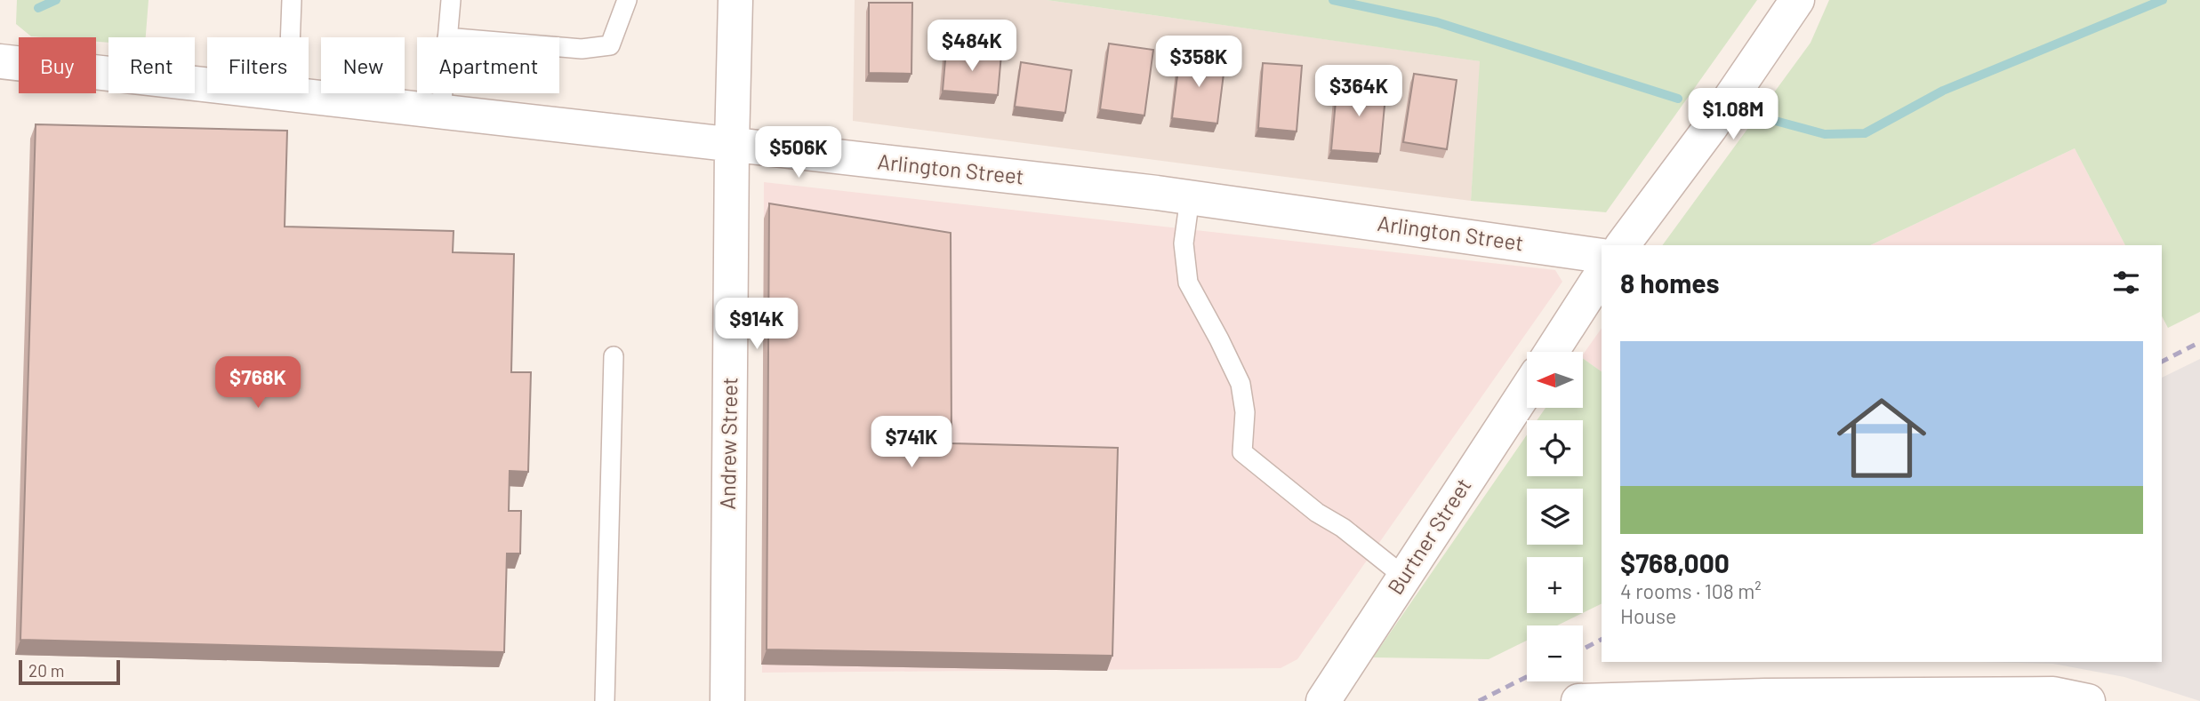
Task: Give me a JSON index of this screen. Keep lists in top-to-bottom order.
{
  "streets": {
    "street": ["Arlington Street", "Andrew Street", "Burtner Street"]
  },
  "crossings": [
    ["Arlington Street", "Andrew Street"]
  ],
  "scale_bar": "20 m",
  "north": "left",
  "page": {
    "price": [
      "$484K",
      "$358K",
      "$364K",
      "$1.08M",
      "$506K",
      "$914K",
      "$768K",
      "$741K"
    ],
    "chip": [
      "Buy",
      "Rent",
      "Filters",
      "New",
      "Apartment"
    ],
    "heading": "8 homes",
    "list": [
      {
        "name": "$768,000",
        "note": "4 rooms · 108 m² · House"
      }
    ],
    "map_buttons": ["+", "−"],
    "scale": "20 m"
  }
}
